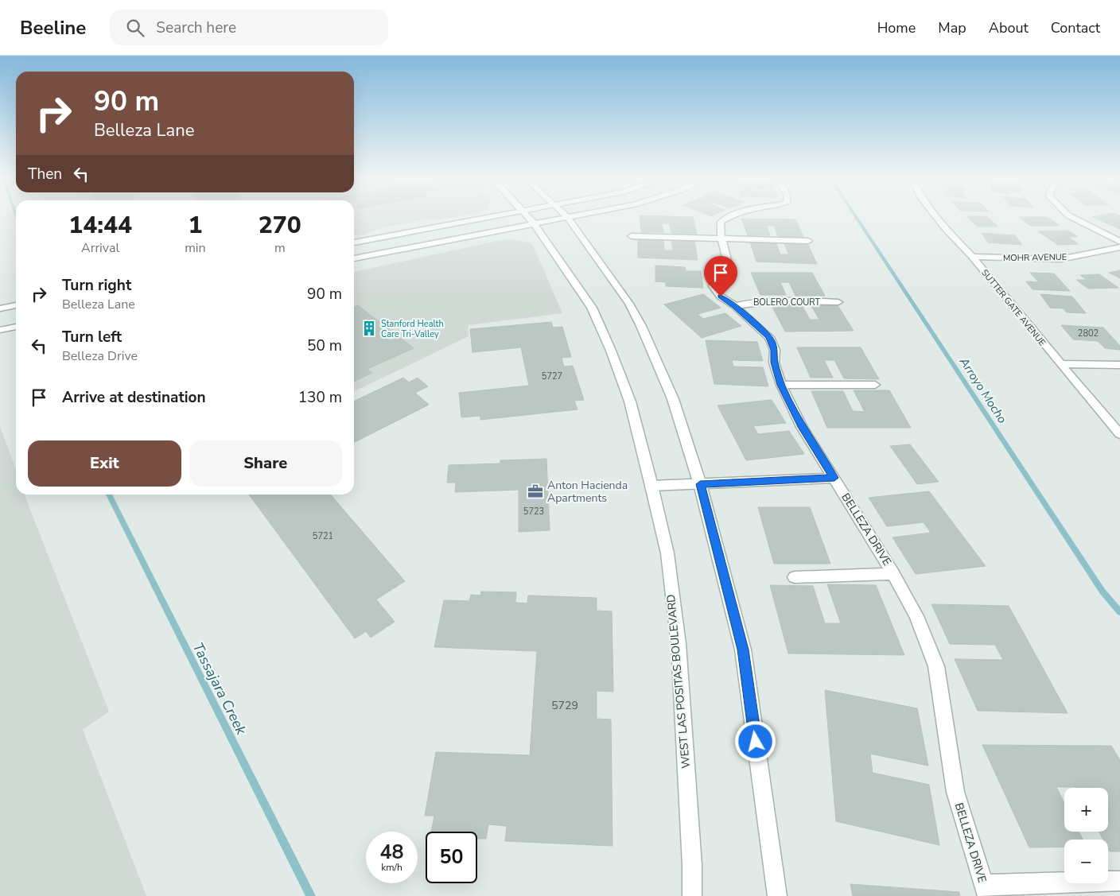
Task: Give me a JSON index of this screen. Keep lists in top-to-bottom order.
{
  "streets": {
    "main road": [
      "MOHR AVENUE",
      "BOLERO COURT",
      "SUTTER GATE AVENUE",
      "BELLEZA DRIVE",
      "WEST LAS POSITAS BOULEVARD"
    ]
  },
  "crossings": [
    ["MOHR AVENUE", "SUTTER GATE AVENUE"],
    ["BOLERO COURT", "BELLEZA DRIVE"]
  ],
  "water": ["Arroyo Mocho", "Tassajara Creek"],
  "places": {
    "building": ["Stanford Health Care Tri-Valley"],
    "office": ["Anton Hacienda Apartments"]
  },
  "house_numbers": [
    "2802",
    "5727",
    "5723",
    "5721",
    "5729"
  ],
  "page": {
    "header": "Beeline",
    "search": "Search here",
    "nav": [
      "Home",
      "Map",
      "About",
      "Contact"
    ],
    "turn": ["90 m", "Belleza Lane"],
    "then": "Then",
    "eta": [
      "14:44",
      "Arrival",
      "1",
      "min",
      "270",
      "m"
    ],
    "list": [
      {
        "name": "Turn right",
        "note": "Belleza Lane",
        "value": "90 m"
      },
      {
        "name": "Turn left",
        "note": "Belleza Drive",
        "value": "50 m"
      },
      {
        "name": "Arrive at destination",
        "value": "130 m"
      }
    ],
    "buttons": ["Exit", "Share"],
    "map_buttons": ["+", "−"],
    "speed": "48 km/h",
    "limit": "50"
  }
}
